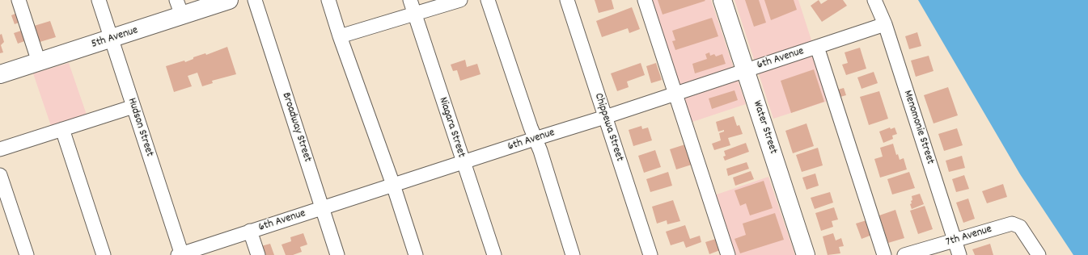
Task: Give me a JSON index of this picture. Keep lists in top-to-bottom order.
{
  "streets": {
    "main road": ["5th Avenue", "Water Street"],
    "street": [
      "6th Avenue",
      "Hudson Street",
      "Broadway Street",
      "Niagara Street",
      "Chippewa Street",
      "Menomonie Street",
      "7th Avenue"
    ]
  },
  "crossings": [
    ["5th Avenue", "Hudson Street"],
    ["6th Avenue", "Hudson Street"],
    ["6th Avenue", "Broadway Street"],
    ["6th Avenue", "Niagara Street"],
    ["6th Avenue", "Chippewa Street"],
    ["6th Avenue", "Water Street"],
    ["6th Avenue", "Menomonie Street"],
    ["Menomonie Street", "7th Avenue"]
  ]
}
